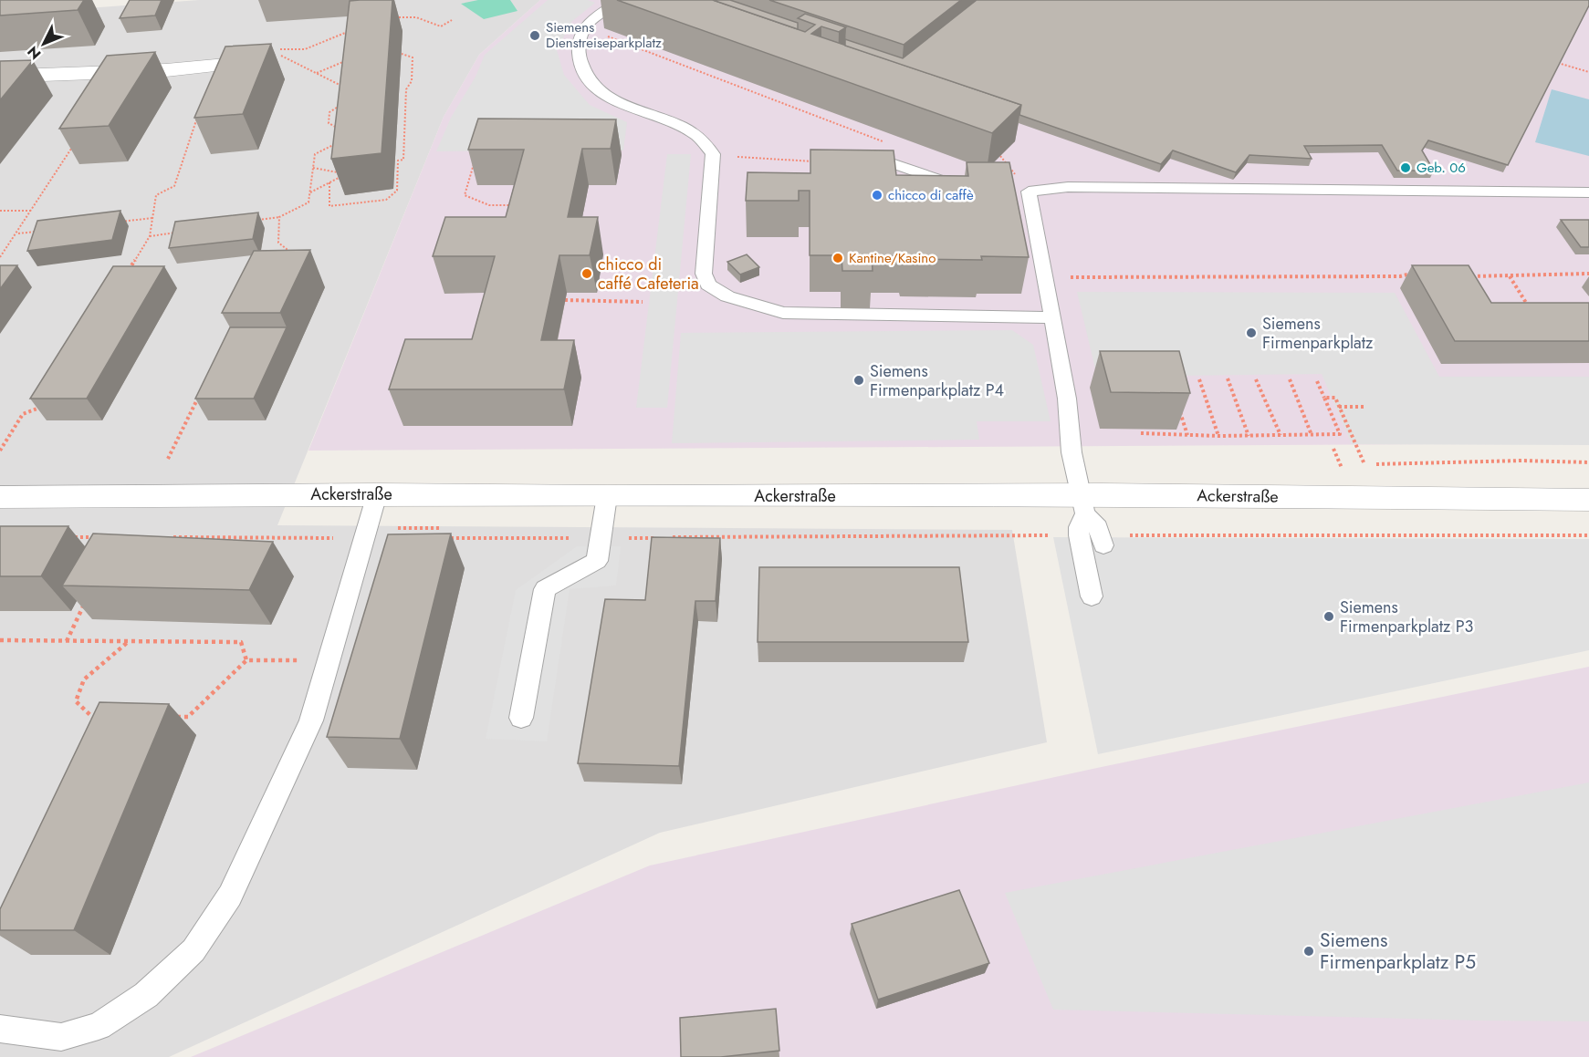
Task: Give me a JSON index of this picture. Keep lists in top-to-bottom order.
{
  "streets": {
    "street": ["Ackerstraße"]
  },
  "places": [
    "Siemens Dienstreiseparkplatz",
    "Geb. 06",
    "chicco di caffè",
    "Kantine/Kasino",
    "chicco di caffé Cafeteria",
    "Siemens Firmenparkplatz",
    "Siemens Firmenparkplatz P4",
    "Siemens Firmenparkplatz P3",
    "Siemens Firmenparkplatz P5"
  ],
  "north": "bottom left"
}
